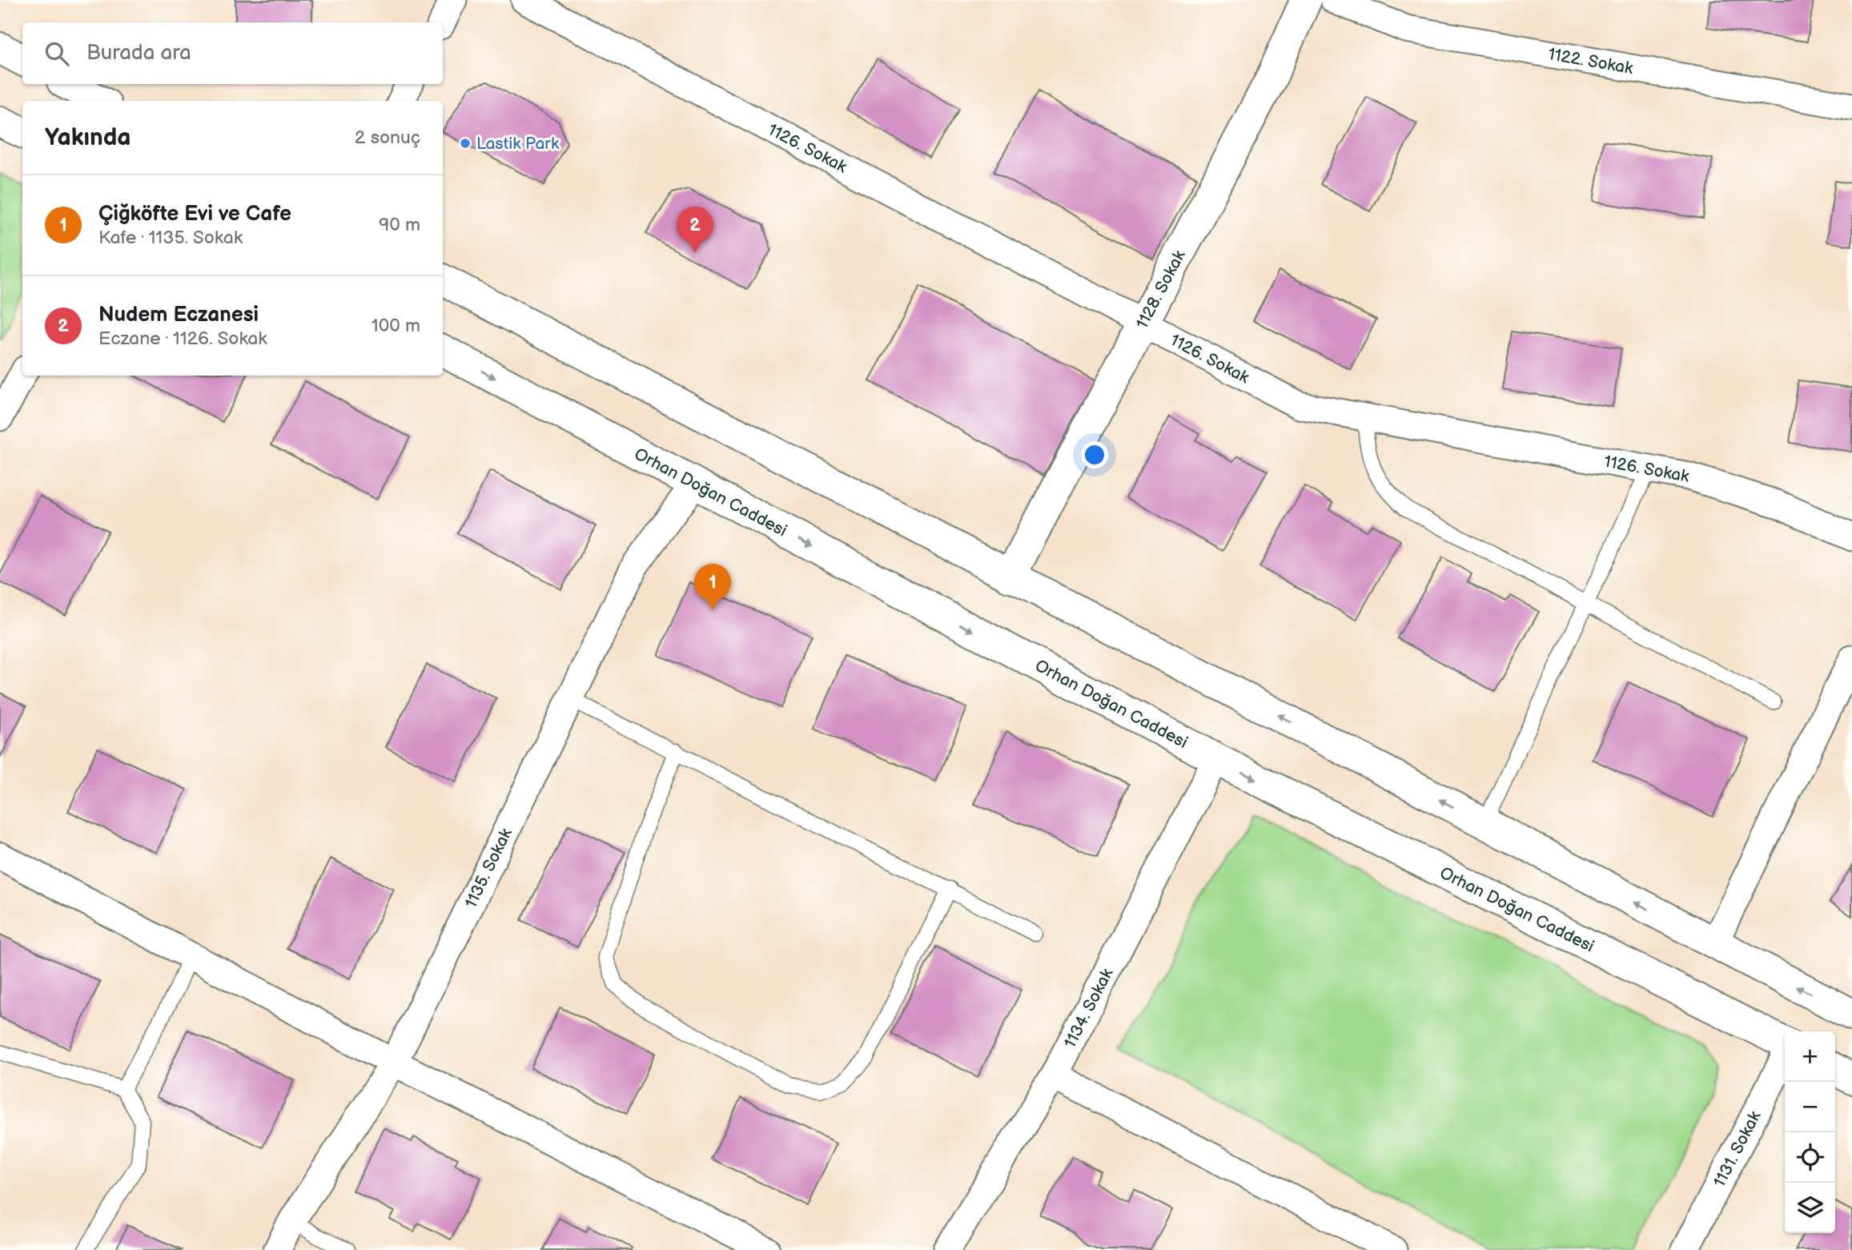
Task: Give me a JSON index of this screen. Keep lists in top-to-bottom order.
{
  "streets": {
    "main road": ["1128. Sokak", "Orhan Doğan Caddesi"],
    "street": [
      "1122. Sokak",
      "1126. Sokak",
      "1135. Sokak",
      "1134. Sokak",
      "1131. Sokak"
    ]
  },
  "crossings": [
    ["1126. Sokak", "1128. Sokak"],
    ["Orhan Doğan Caddesi", "1135. Sokak"],
    ["Orhan Doğan Caddesi", "1134. Sokak"]
  ],
  "places": ["Lastik Park"],
  "page": {
    "search": "Burada ara",
    "heading": ["Yakında", "2 sonuç"],
    "list": [
      {
        "mark": "1",
        "name": "Çiğköfte Evi ve Cafe",
        "note": "Kafe · 1135. Sokak",
        "value": "90 m"
      },
      {
        "mark": "2",
        "name": "Nudem Eczanesi",
        "note": "Eczane · 1126. Sokak",
        "value": "100 m"
      }
    ],
    "pins": ["2", "1"],
    "map_buttons": ["+", "−"]
  }
}
